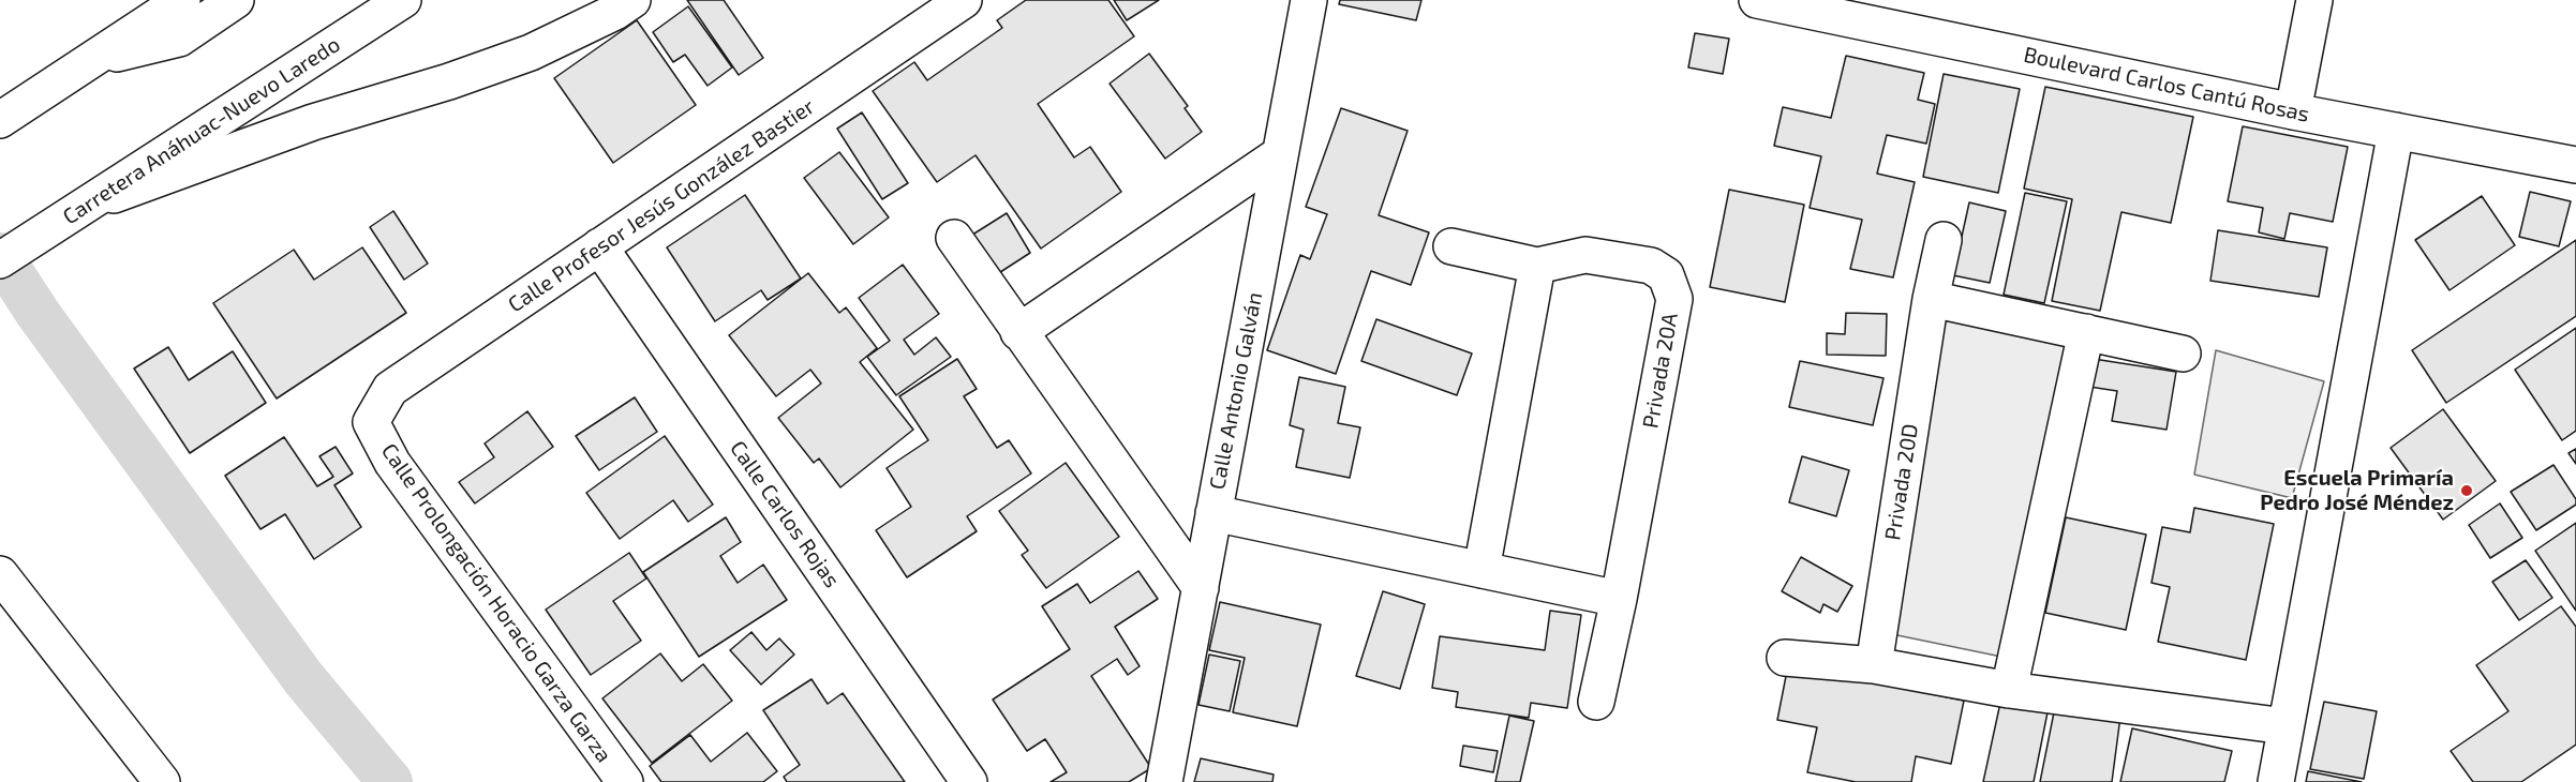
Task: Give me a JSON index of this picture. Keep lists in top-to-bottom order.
{
  "streets": {
    "street": [
      "Boulevard Carlos Cantú Rosas",
      "Carretera Anáhuac-Nuevo Laredo",
      "Calle Profesor Jesús González Bastier",
      "Privada 20A",
      "Calle Antonio Galván",
      "Privada 20D",
      "Calle Carlos Rojas",
      "Calle Prolongación Horacio Garza Garza"
    ]
  },
  "crossings": [
    ["Calle Profesor Jesús González Bastier", "Calle Carlos Rojas"],
    ["Calle Profesor Jesús González Bastier", "Calle Prolongación Horacio Garza Garza"]
  ],
  "places": ["Escuela Primaría Pedro José Méndez"]
}
